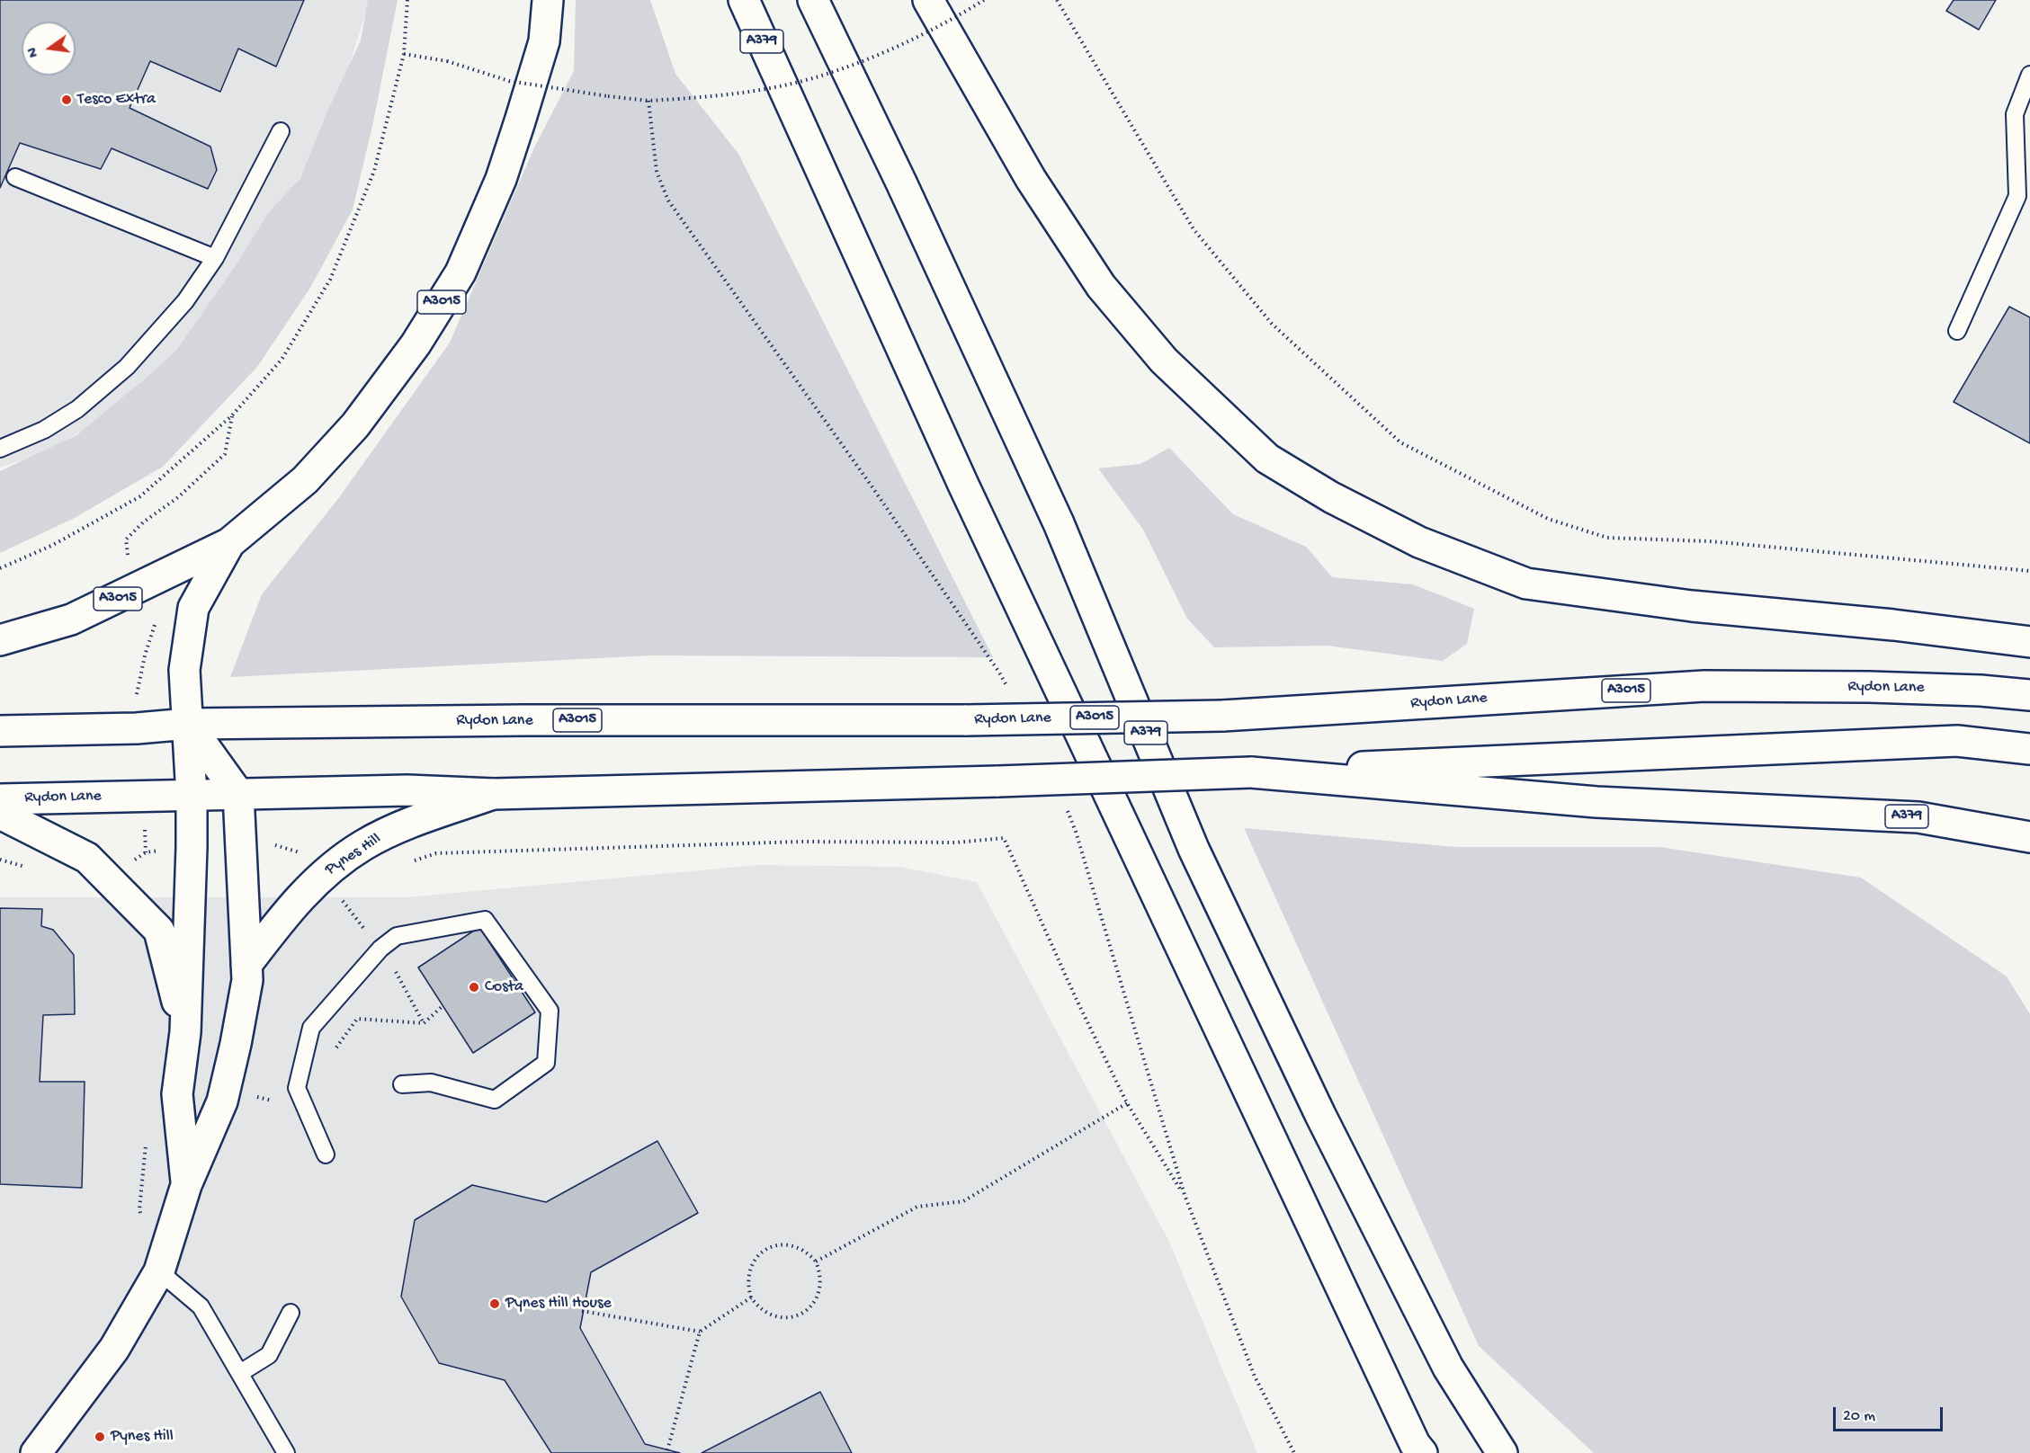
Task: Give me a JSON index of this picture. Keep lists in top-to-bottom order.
{
  "streets": {
    "main road": [
      "A379",
      "A3015",
      "Rydon Lane",
      "Pynes Hill"
    ]
  },
  "crossings": [
    ["A379", "Rydon Lane"],
    ["Rydon Lane", "Pynes Hill"]
  ],
  "places": [
    "Tesco Extra",
    "Costa",
    "Pynes Hill House",
    "Pynes Hill"
  ],
  "scale_bar": "20 m",
  "north": "left"
}
